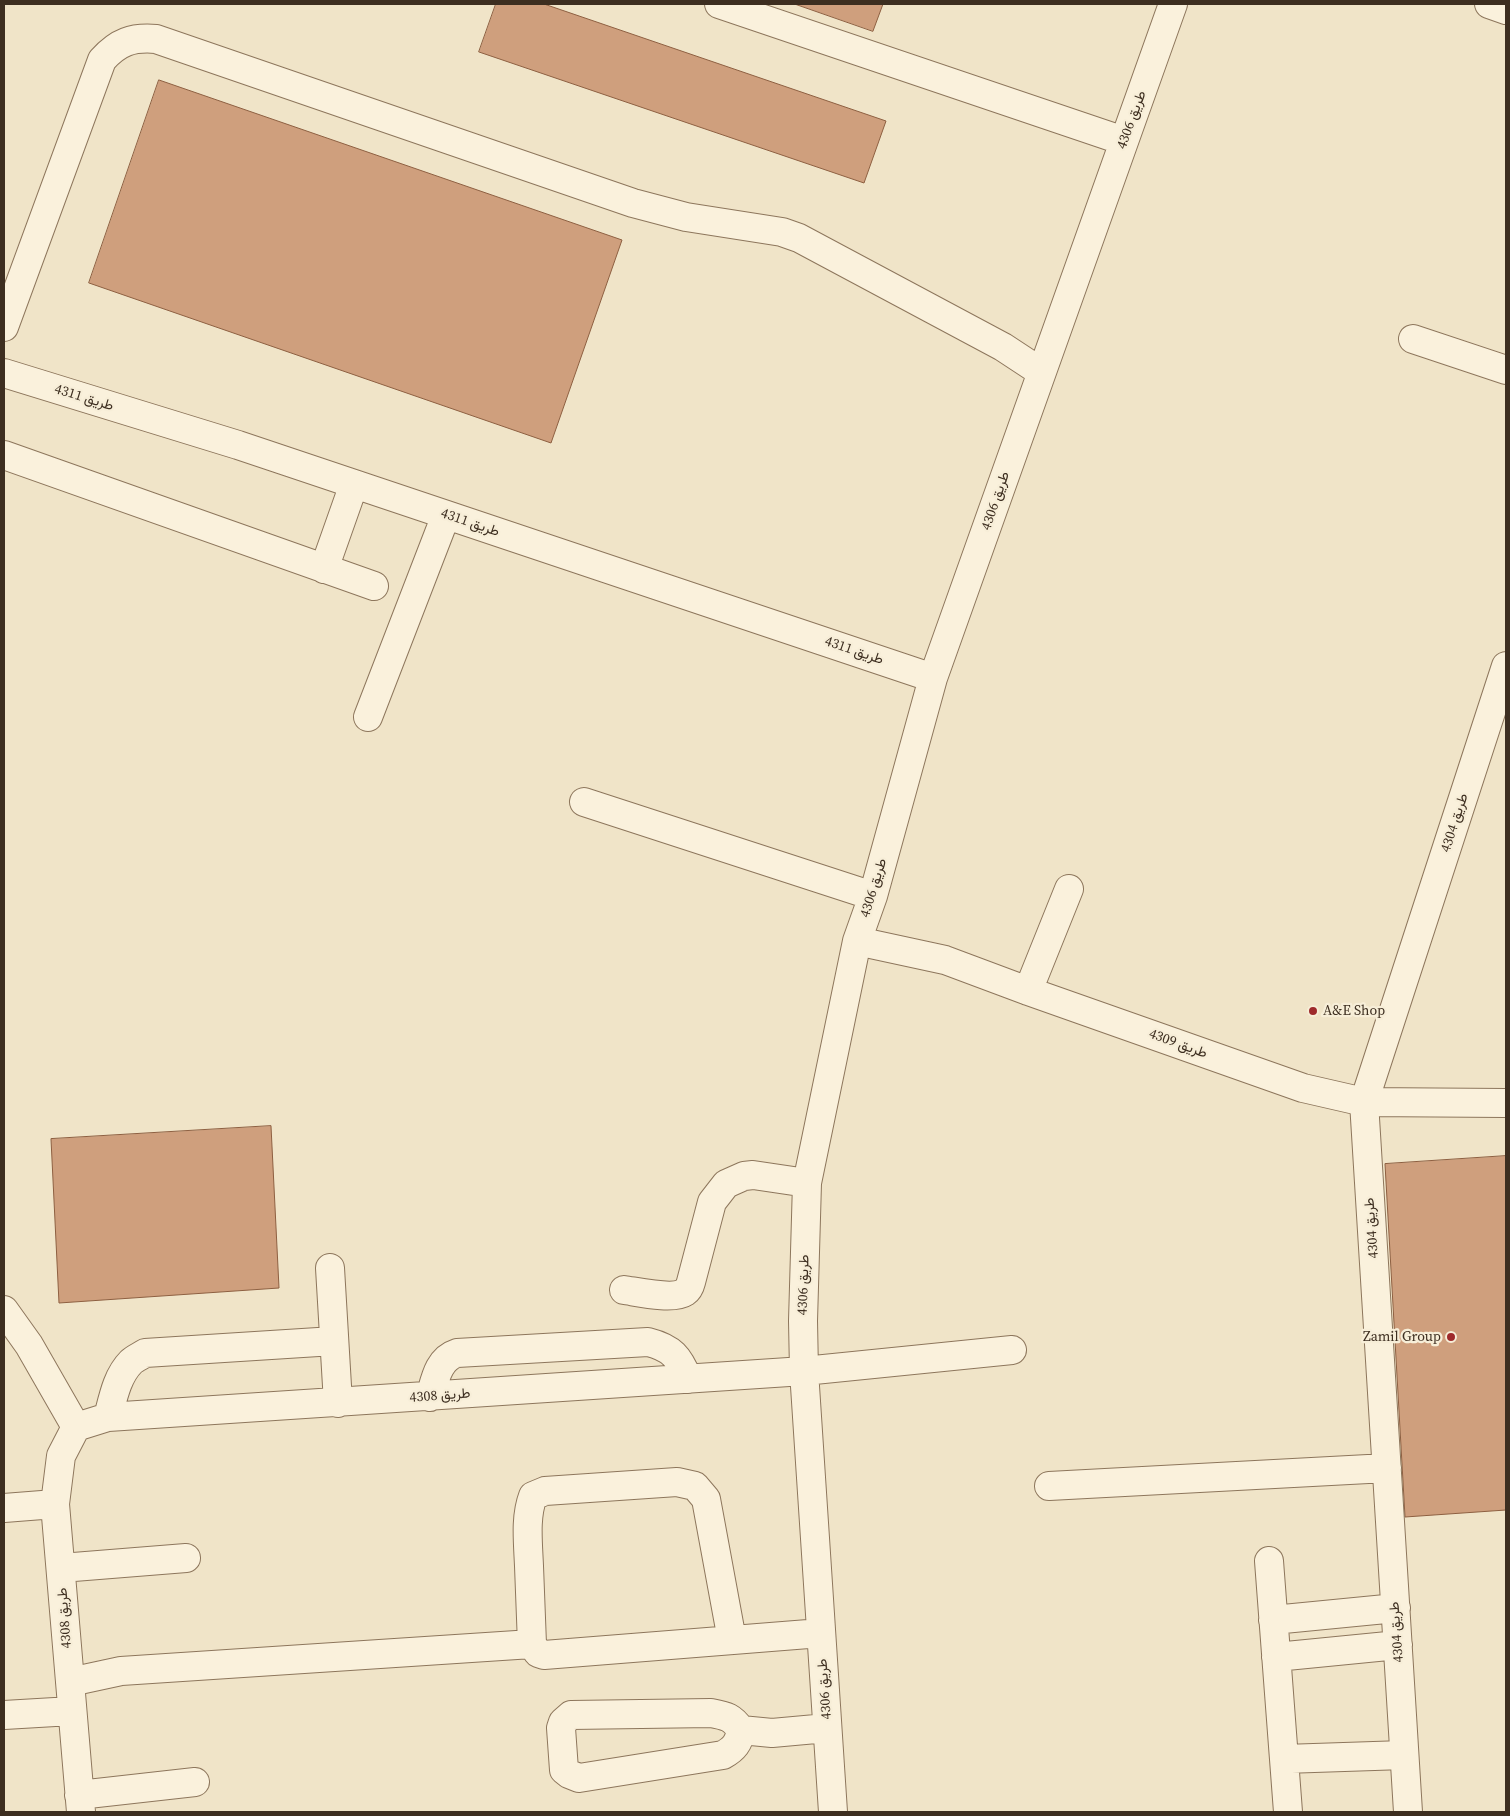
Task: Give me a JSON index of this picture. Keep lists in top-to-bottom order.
{
  "streets": {
    "street": [
      "طريق 4306",
      "طريق 4311",
      "طريق 4304",
      "طريق 4309",
      "طريق 4308"
    ]
  },
  "crossings": [
    ["طريق 4306", "طريق 4311"],
    ["طريق 4306", "طريق 4309"],
    ["طريق 4306", "طريق 4308"],
    ["طريق 4304", "طريق 4309"]
  ],
  "places": ["A&E Shop", "Zamil Group"]
}
